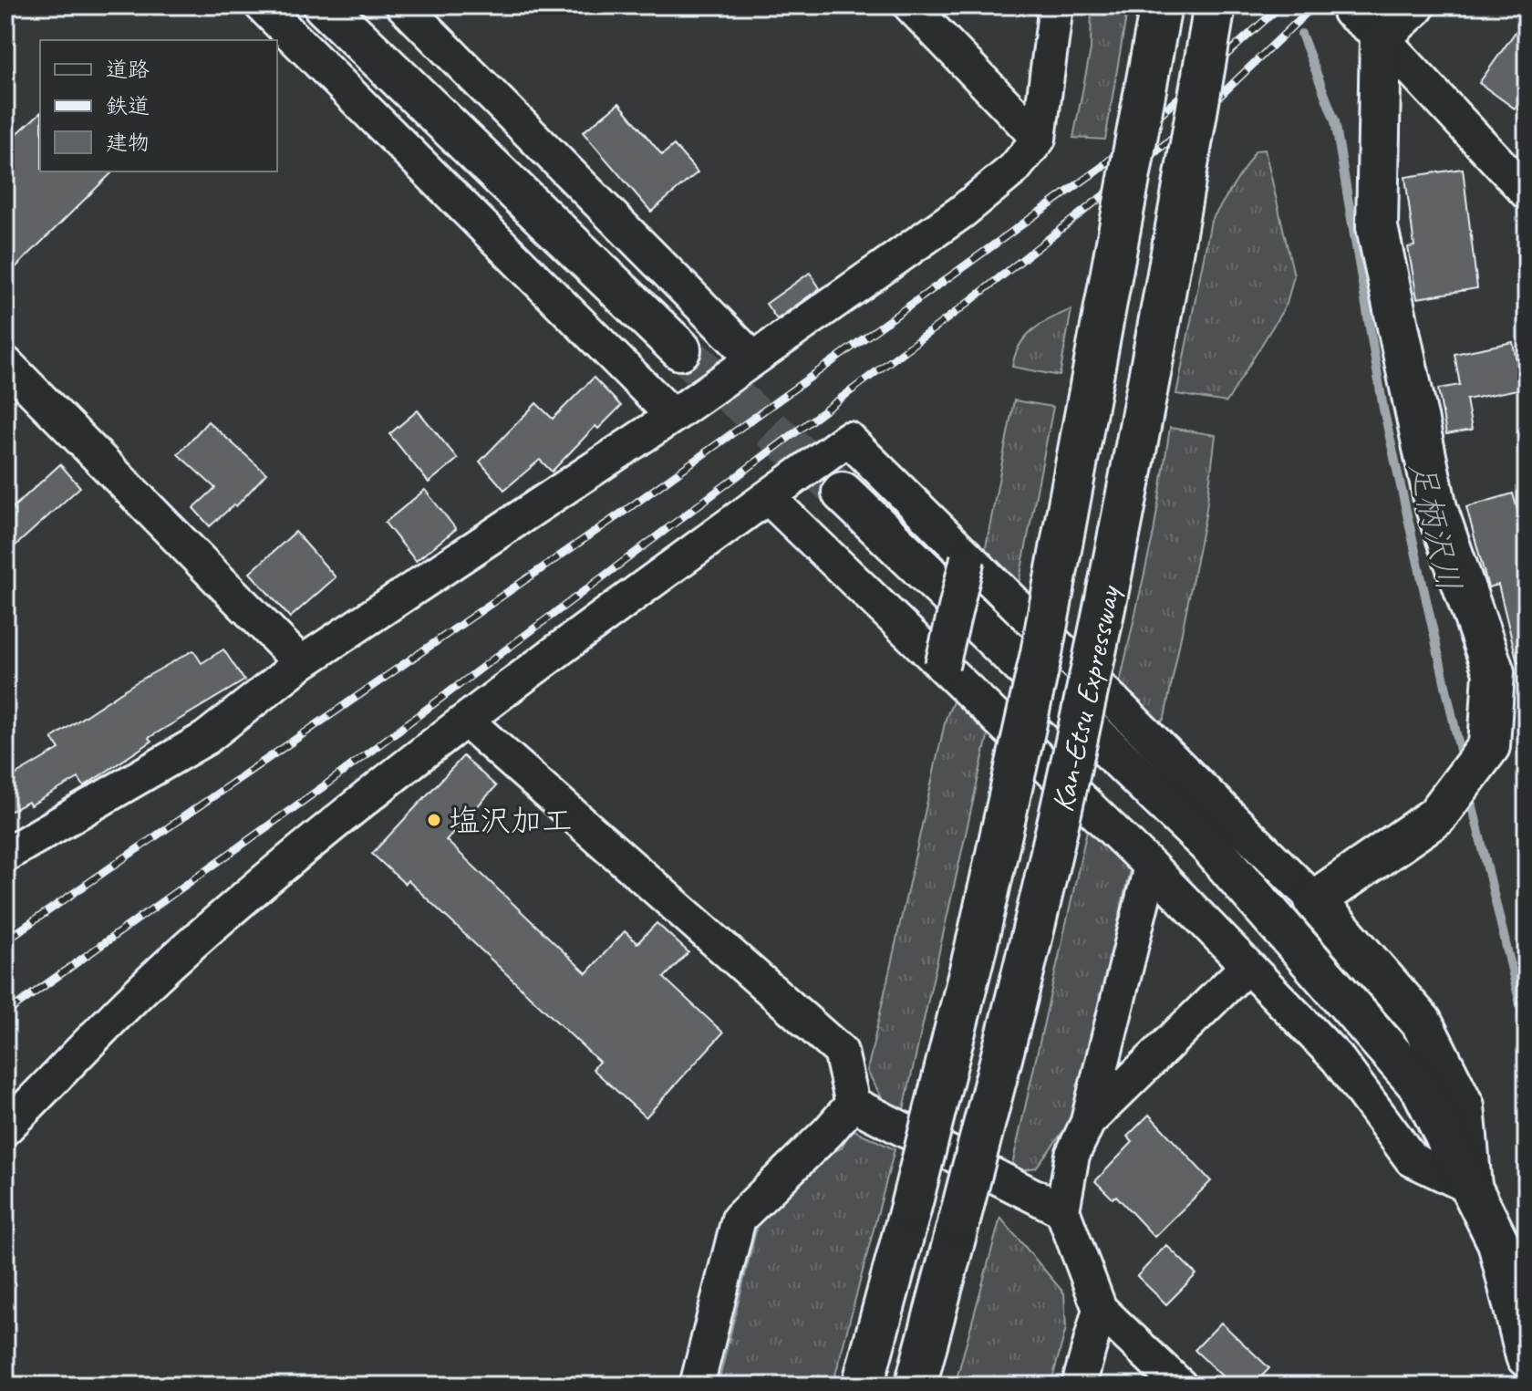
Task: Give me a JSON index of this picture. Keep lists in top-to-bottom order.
{
  "streets": {
    "main road": ["Kan-Etsu Expressway"]
  },
  "water": ["足柄沢川"],
  "places": ["塩沢加工"],
  "legend": ["道路", "鉄道", "建物"]
}
